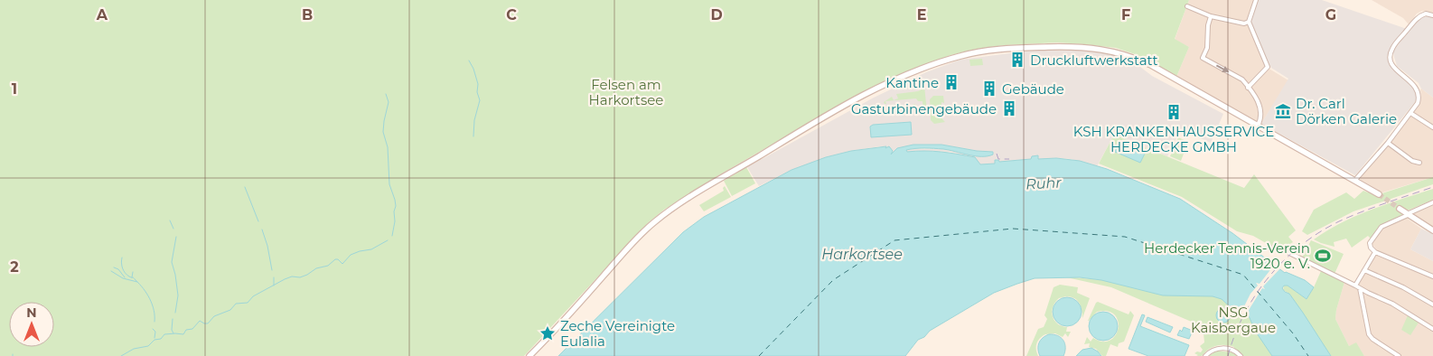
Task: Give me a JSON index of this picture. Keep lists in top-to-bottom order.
{
  "water": ["Ruhr", "Harkortsee"],
  "parks": ["Felsen am Harkortsee", "NSG Kaisbergaue"],
  "places": {
    "building": [
      "Druckluftwerkstatt",
      "Kantine",
      "Gebäude",
      "Gasturbinengebäude",
      "KSH KRANKENHAUSSERVICE HERDECKE GMBH"
    ],
    "museum": ["Dr. Carl Dörken Galerie"],
    "sports": ["Herdecker Tennis-Verein 1920 e. V."],
    "place": ["Zeche Vereinigte Eulalia"]
  },
  "north": "top",
  "grid": {
    "columns": [
      "A",
      "B",
      "C",
      "D",
      "E",
      "F",
      "G"
    ],
    "rows": ["1", "2"]
  }
}
